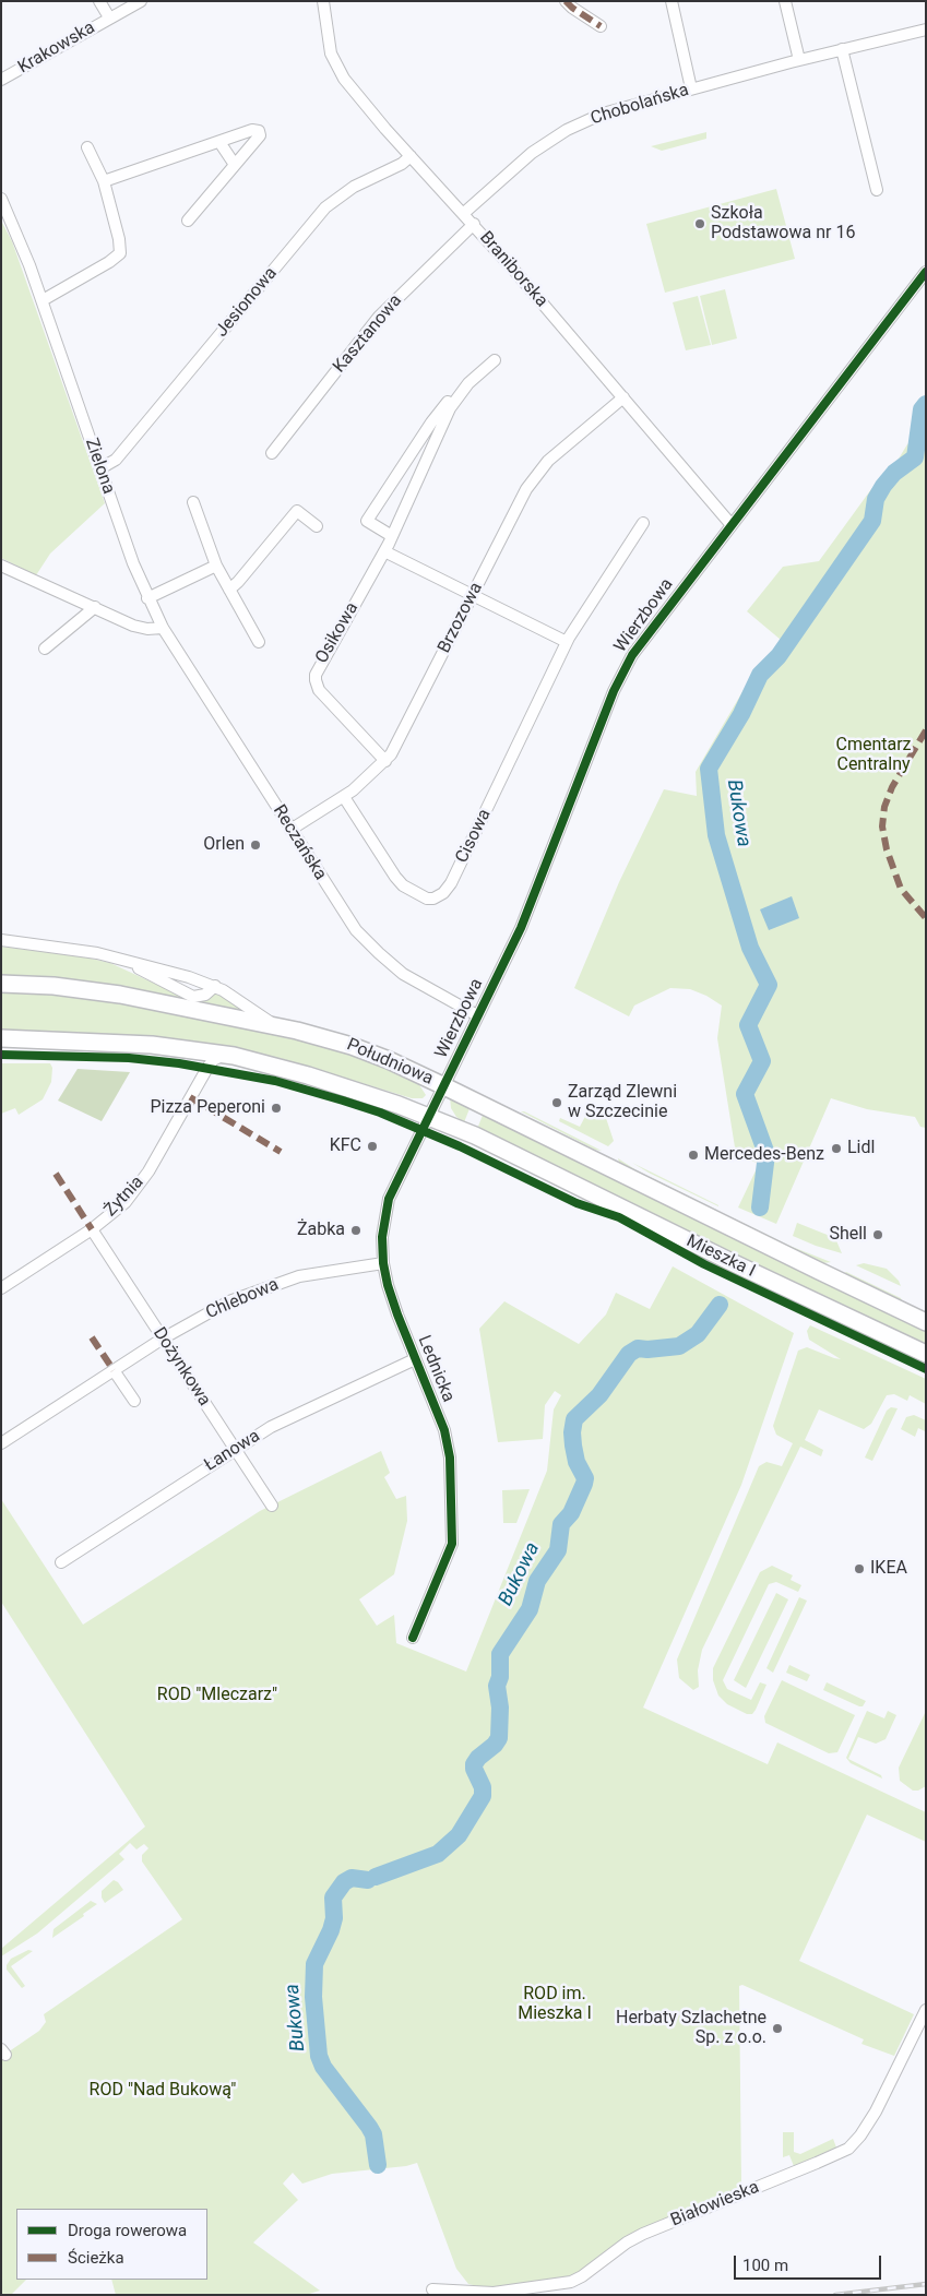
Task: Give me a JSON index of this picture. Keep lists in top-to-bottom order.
{
  "streets": {
    "main road": ["Południowa", "Mieszka I"],
    "street": [
      "Krakowska",
      "Chobolańska",
      "Braniborska",
      "Jesionowa",
      "Kasztanowa",
      "Zielona",
      "Wierzbowa",
      "Brzozowa",
      "Osikowa",
      "Cisowa",
      "Reczańska",
      "Żytnia",
      "Chlebowa",
      "Dożynkowa",
      "Lednicka",
      "Łanowa",
      "Białowieska"
    ]
  },
  "crossings": [
    ["Chobolańska", "Braniborska"],
    ["Braniborska", "Jesionowa"],
    ["Braniborska", "Kasztanowa"],
    ["Braniborska", "Wierzbowa"],
    ["Braniborska", "Brzozowa"],
    ["Jesionowa", "Zielona"],
    ["Zielona", "Reczańska"],
    ["Wierzbowa", "Reczańska"],
    ["Wierzbowa", "Południowa"],
    ["Wierzbowa", "Mieszka I"],
    ["Brzozowa", "Osikowa"],
    ["Brzozowa", "Cisowa"],
    ["Brzozowa", "Reczańska"],
    ["Południowa", "Żytnia"],
    ["Południowa", "Mieszka I"],
    ["Południowa", "Lednicka"],
    ["Żytnia", "Dożynkowa"],
    ["Mieszka I", "Lednicka"],
    ["Chlebowa", "Dożynkowa"],
    ["Chlebowa", "Lednicka"],
    ["Dożynkowa", "Łanowa"],
    ["Lednicka", "Łanowa"]
  ],
  "water": ["Bukowa"],
  "parks": [
    "Cmentarz Centralny",
    "ROD \"Mleczarz\"",
    "ROD im. Mieszka I",
    "ROD \"Nad Bukową\""
  ],
  "places": [
    "Szkoła Podstawowa nr 16",
    "Orlen",
    "Zarząd Zlewni w Szczecinie",
    "Pizza Peperoni",
    "KFC",
    "Lidl",
    "Mercedes-Benz",
    "Żabka",
    "Shell",
    "IKEA",
    "Herbaty Szlachetne Sp. z o.o."
  ],
  "legend": ["Droga rowerowa", "Ścieżka"],
  "scale_bar": "100 m"
}
